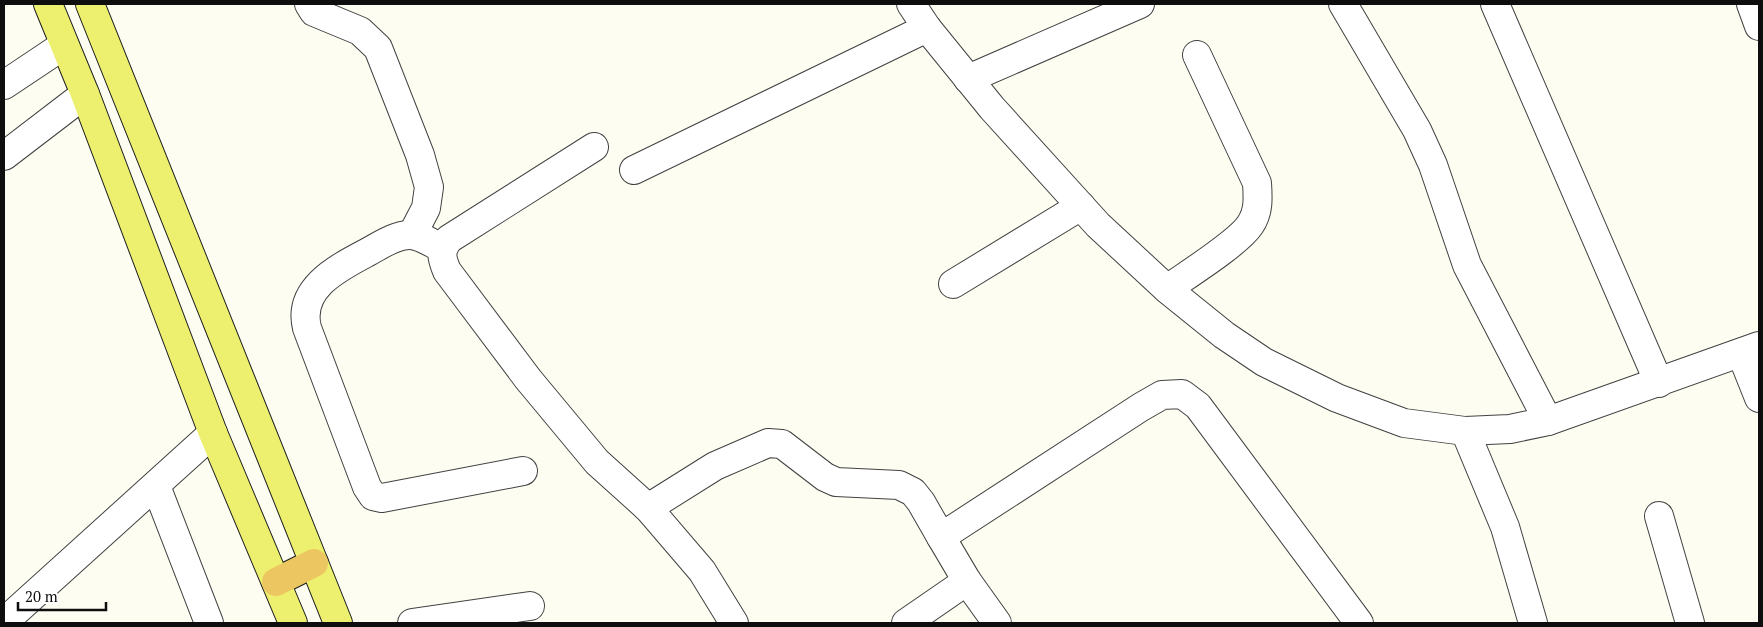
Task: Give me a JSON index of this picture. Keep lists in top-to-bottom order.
{
  "scale_bar": "20 m"
}
